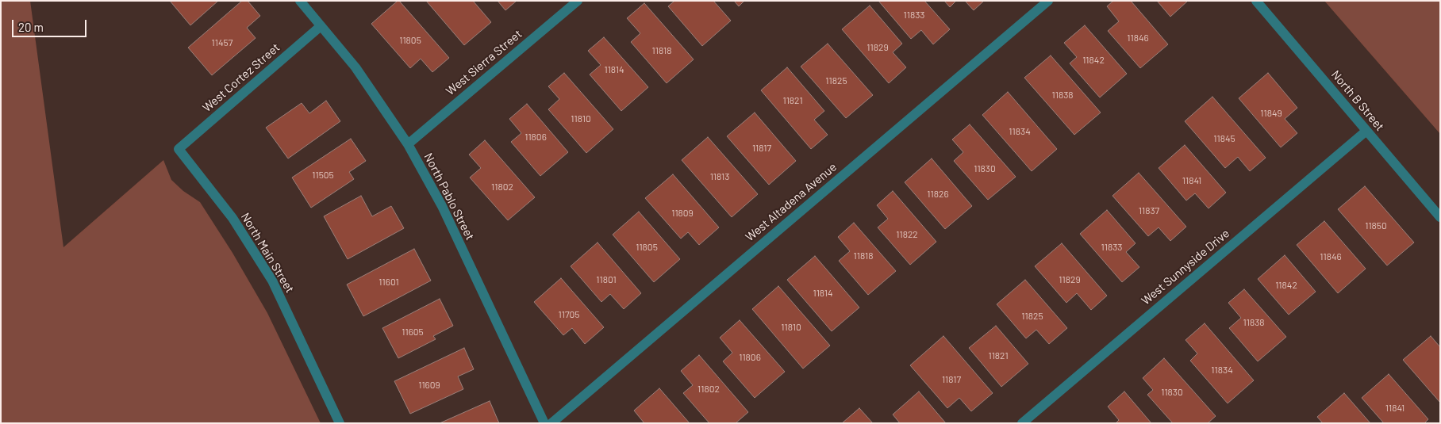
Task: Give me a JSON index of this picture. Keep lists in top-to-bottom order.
{
  "streets": {
    "street": [
      "West Sierra Street",
      "West Cortez Street",
      "North B Street",
      "North Pablo Street",
      "West Altadena Avenue",
      "North Main Street",
      "West Sunnyside Drive"
    ]
  },
  "crossings": [
    ["West Sierra Street", "North Pablo Street"],
    ["West Cortez Street", "North Pablo Street"],
    ["West Cortez Street", "North Main Street"],
    ["North B Street", "West Sunnyside Drive"]
  ],
  "house_numbers": [
    "11833",
    "11846",
    "11805",
    "11457",
    "11829",
    "11818",
    "11842",
    "11814",
    "11825",
    "11838",
    "11821",
    "11849",
    "11810",
    "11834",
    "11806",
    "11845",
    "11817",
    "11830",
    "11505",
    "11813",
    "11841",
    "11802",
    "11826",
    "11837",
    "11809",
    "11850",
    "11822",
    "11805",
    "11833",
    "11818",
    "11846",
    "11801",
    "11829",
    "11601",
    "11842",
    "11814",
    "11705",
    "11825",
    "11838",
    "11810",
    "11605",
    "11821",
    "11806",
    "11834",
    "11817",
    "11609",
    "11802",
    "11830",
    "11841"
  ],
  "scale_bar": "20 m"
}
